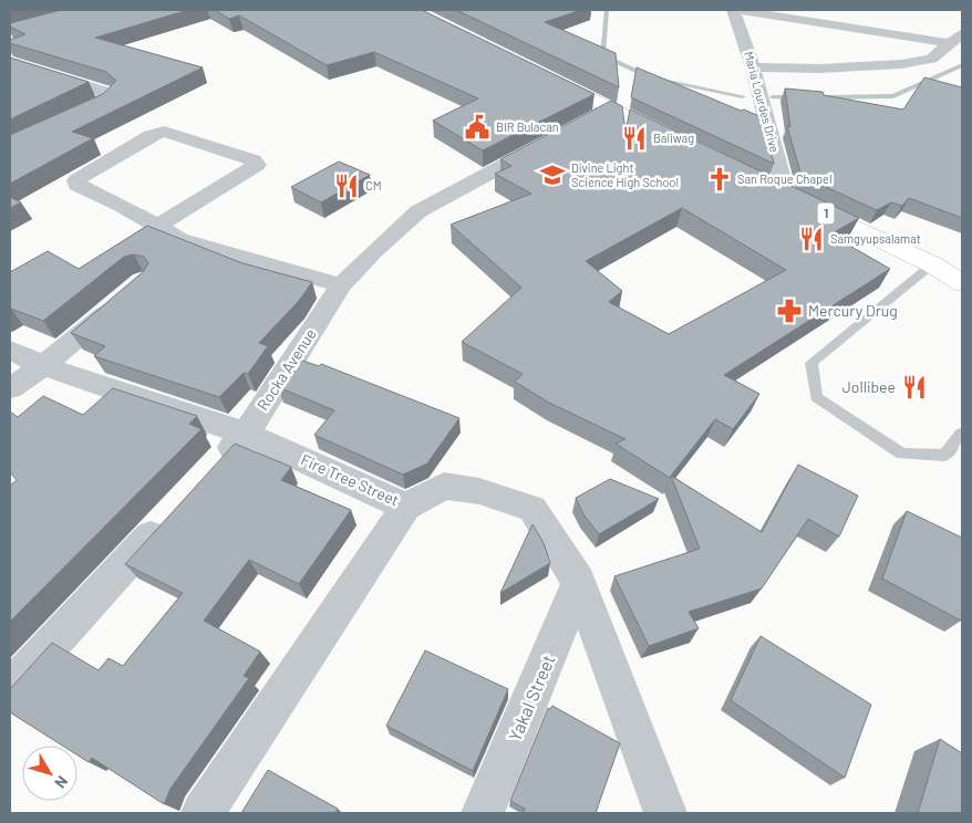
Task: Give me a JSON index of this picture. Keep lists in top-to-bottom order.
{
  "streets": {
    "highway": ["1"],
    "street": [
      "Maria Lourdes Drive",
      "Rocka Avenue",
      "Fire Tree Street",
      "Yakal Street"
    ]
  },
  "crossings": [
    ["Maria Lourdes Drive", "1"],
    ["Rocka Avenue", "Fire Tree Street"],
    ["Fire Tree Street", "Yakal Street"]
  ],
  "places": {
    "public building": ["BIR Bulacan"],
    "restaurant": [
      "Baliwag",
      "CM",
      "Samgyupsalamat",
      "Jollibee"
    ],
    "school or university": ["Divine Light Science High School"],
    "church": ["San Roque Chapel"],
    "pharmacy": ["Mercury Drug"]
  },
  "north": "bottom right"
}
